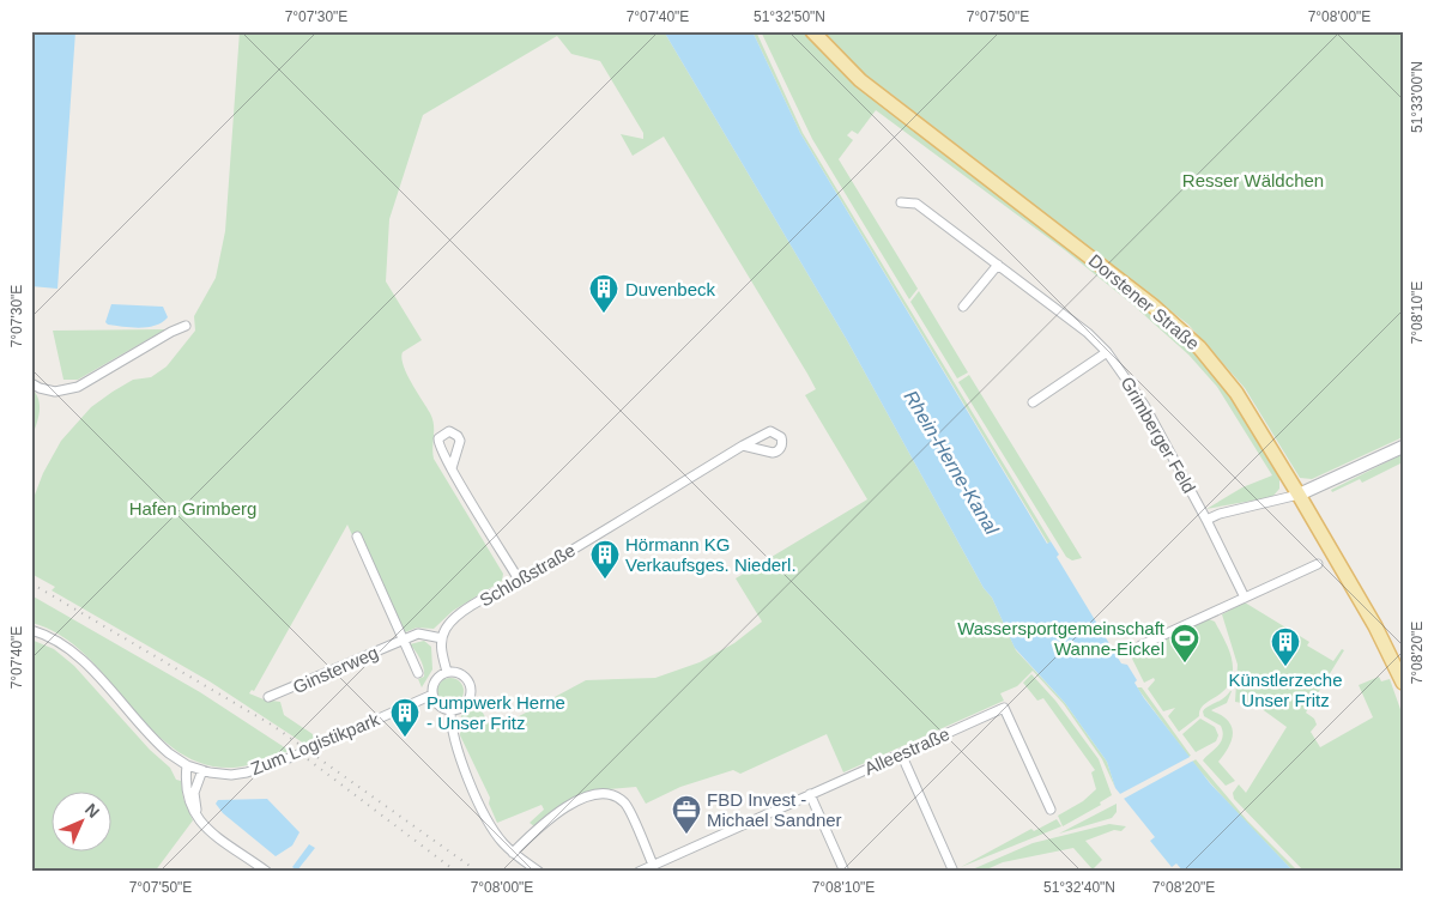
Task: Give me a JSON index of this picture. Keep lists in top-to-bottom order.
{
  "streets": {
    "main road": ["Dorstener Straße"],
    "street": [
      "Grimberger Feld",
      "Schloßstraße",
      "Ginsterweg",
      "Zum Logistikpark",
      "Alleestraße"
    ]
  },
  "crossings": [
    ["Schloßstraße", "Ginsterweg"]
  ],
  "water": ["Rhein-Herne-Kanal"],
  "parks": ["Resser Wäldchen", "Hafen Grimberg"],
  "places": {
    "building": [
      "Duvenbeck",
      "Hörmann KG Verkaufsges. Niederl.",
      "Künstlerzeche Unser Fritz",
      "Pumpwerk Herne - Unser Fritz"
    ],
    "sports": ["Wassersportgemeinschaft Wanne-Eickel"],
    "office": ["FBD Invest - Michael Sandner"]
  },
  "north": "top right",
  "coordinates": [
    "7°07'30\"E",
    "7°07'40\"E",
    "51°32'50\"N",
    "7°07'50\"E",
    "7°08'00\"E",
    "51°33'00\"N",
    "7°08'10\"E",
    "7°08'20\"E",
    "51°32'40\"N"
  ]
}
